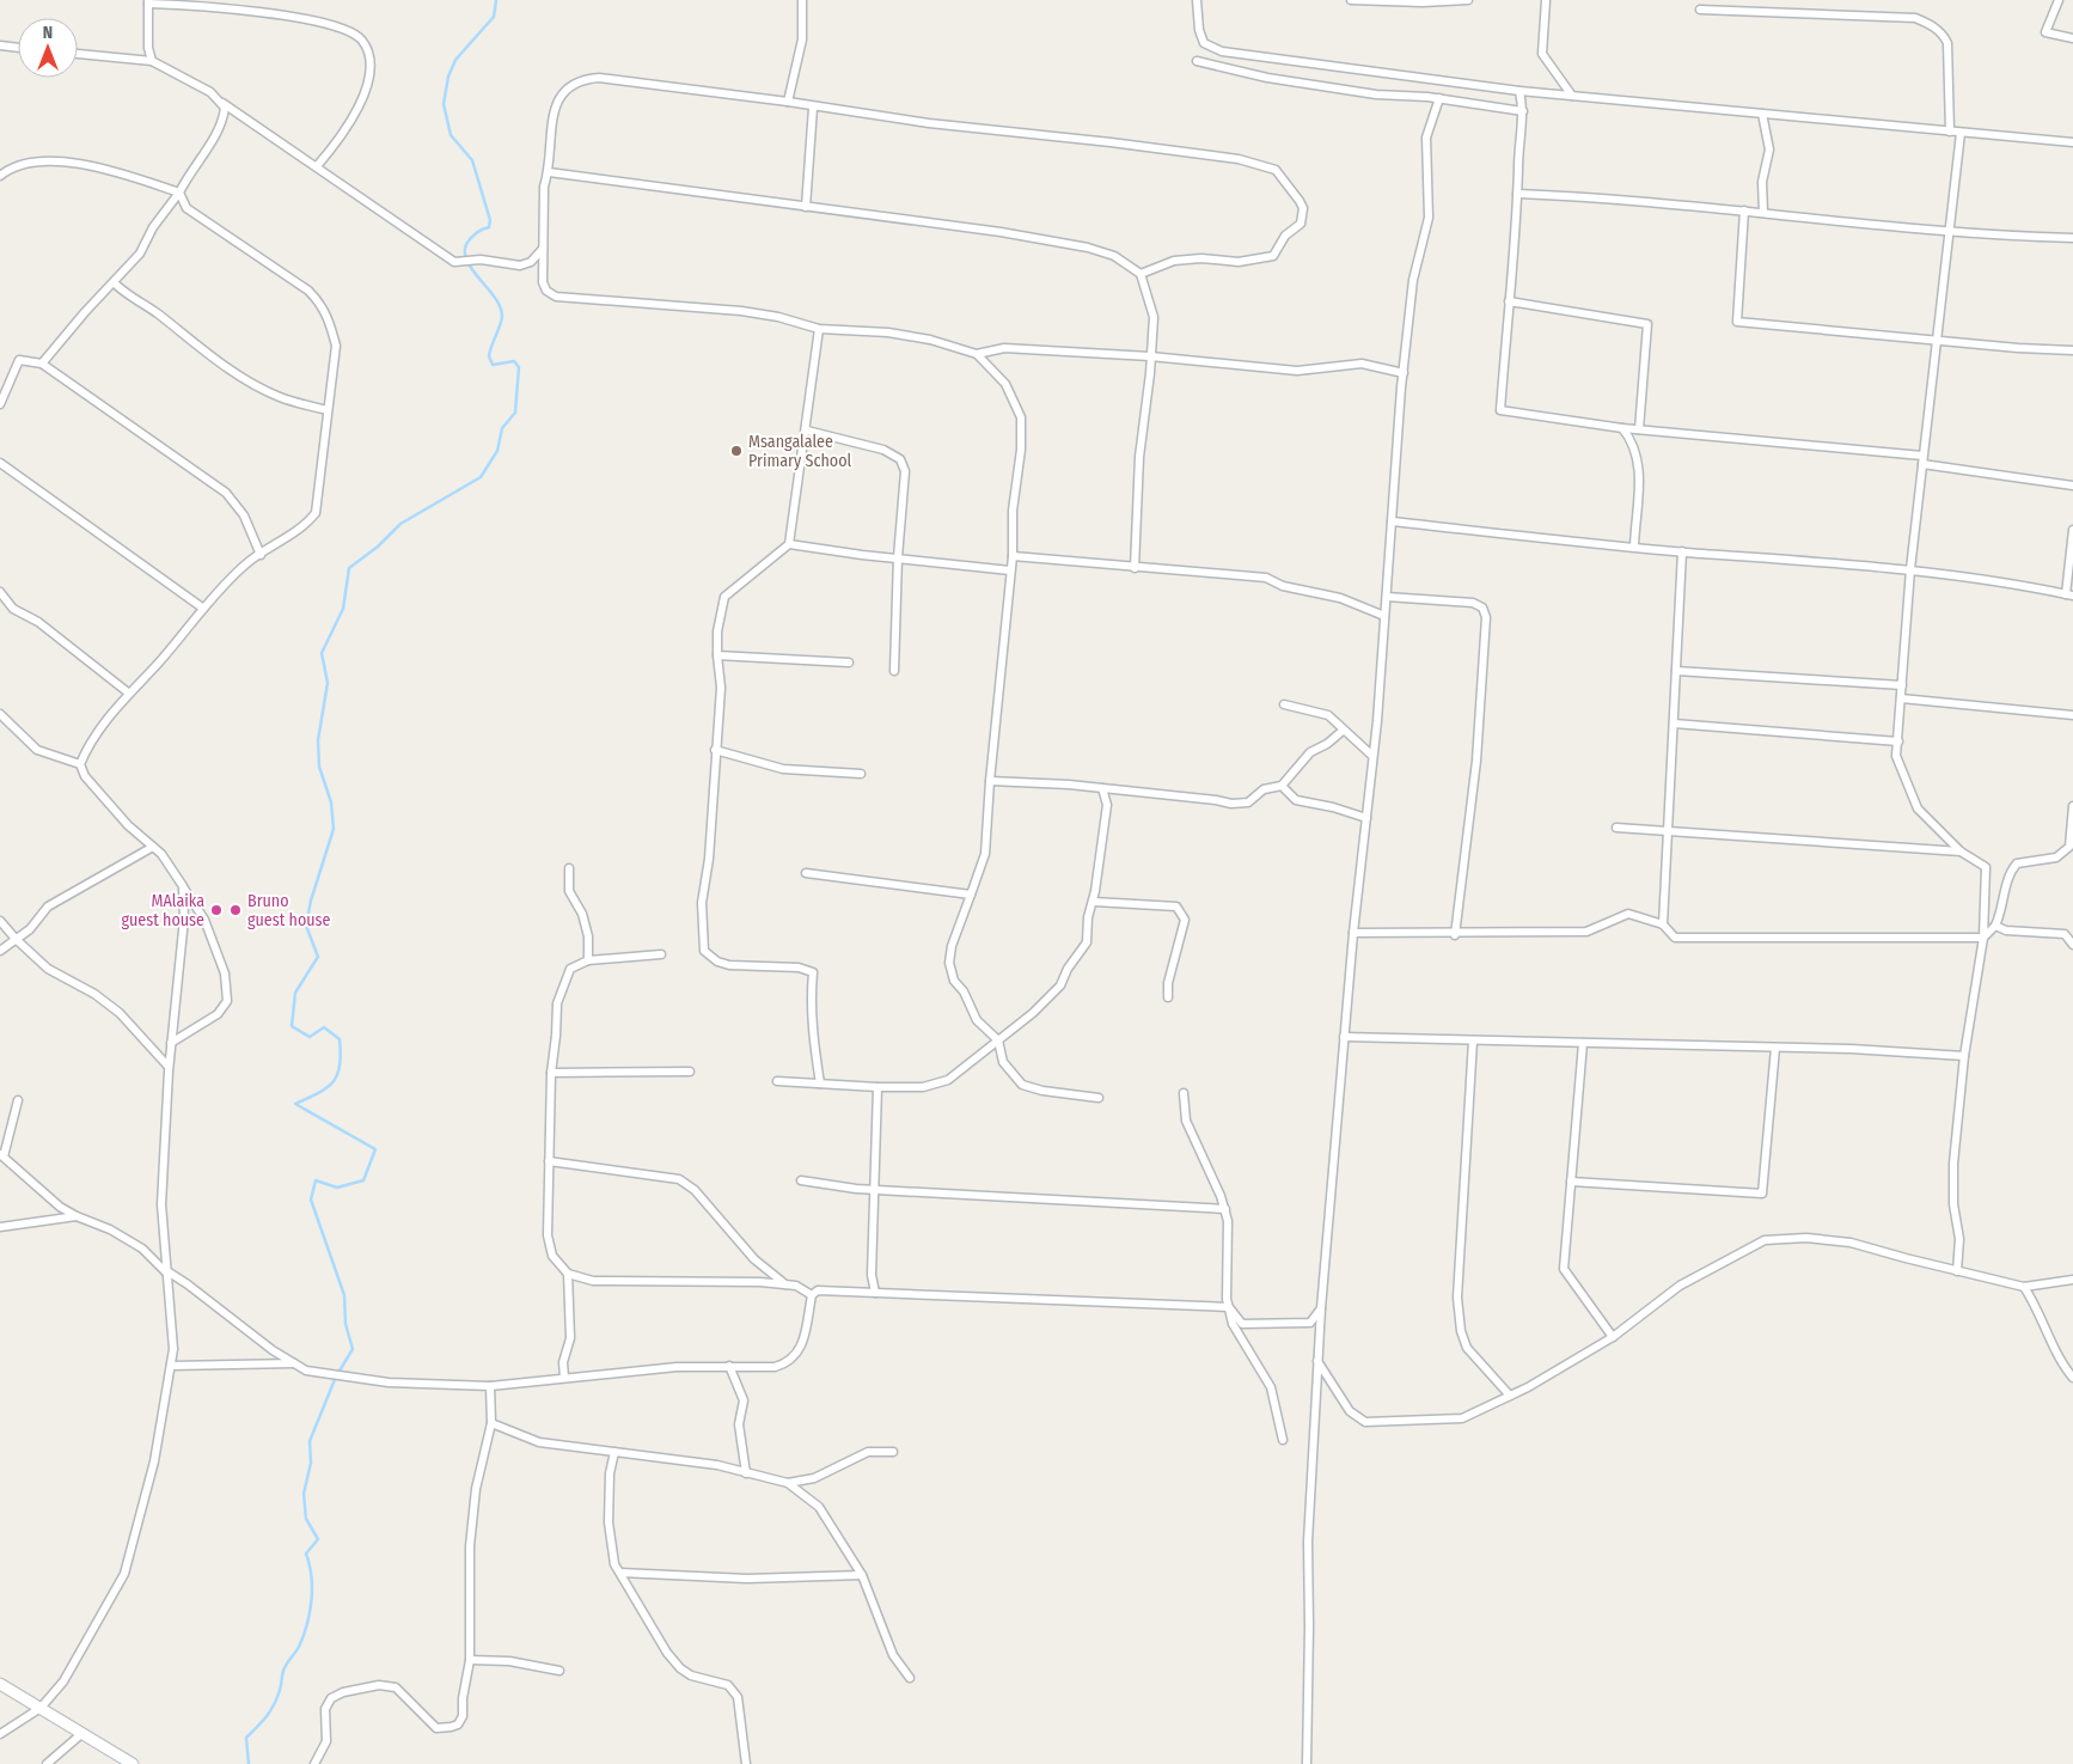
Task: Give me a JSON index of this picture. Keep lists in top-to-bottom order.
{
  "places": ["Msangalalee Primary School", "MAlaika guest house", "Bruno guest house"],
  "north": "top"
}
